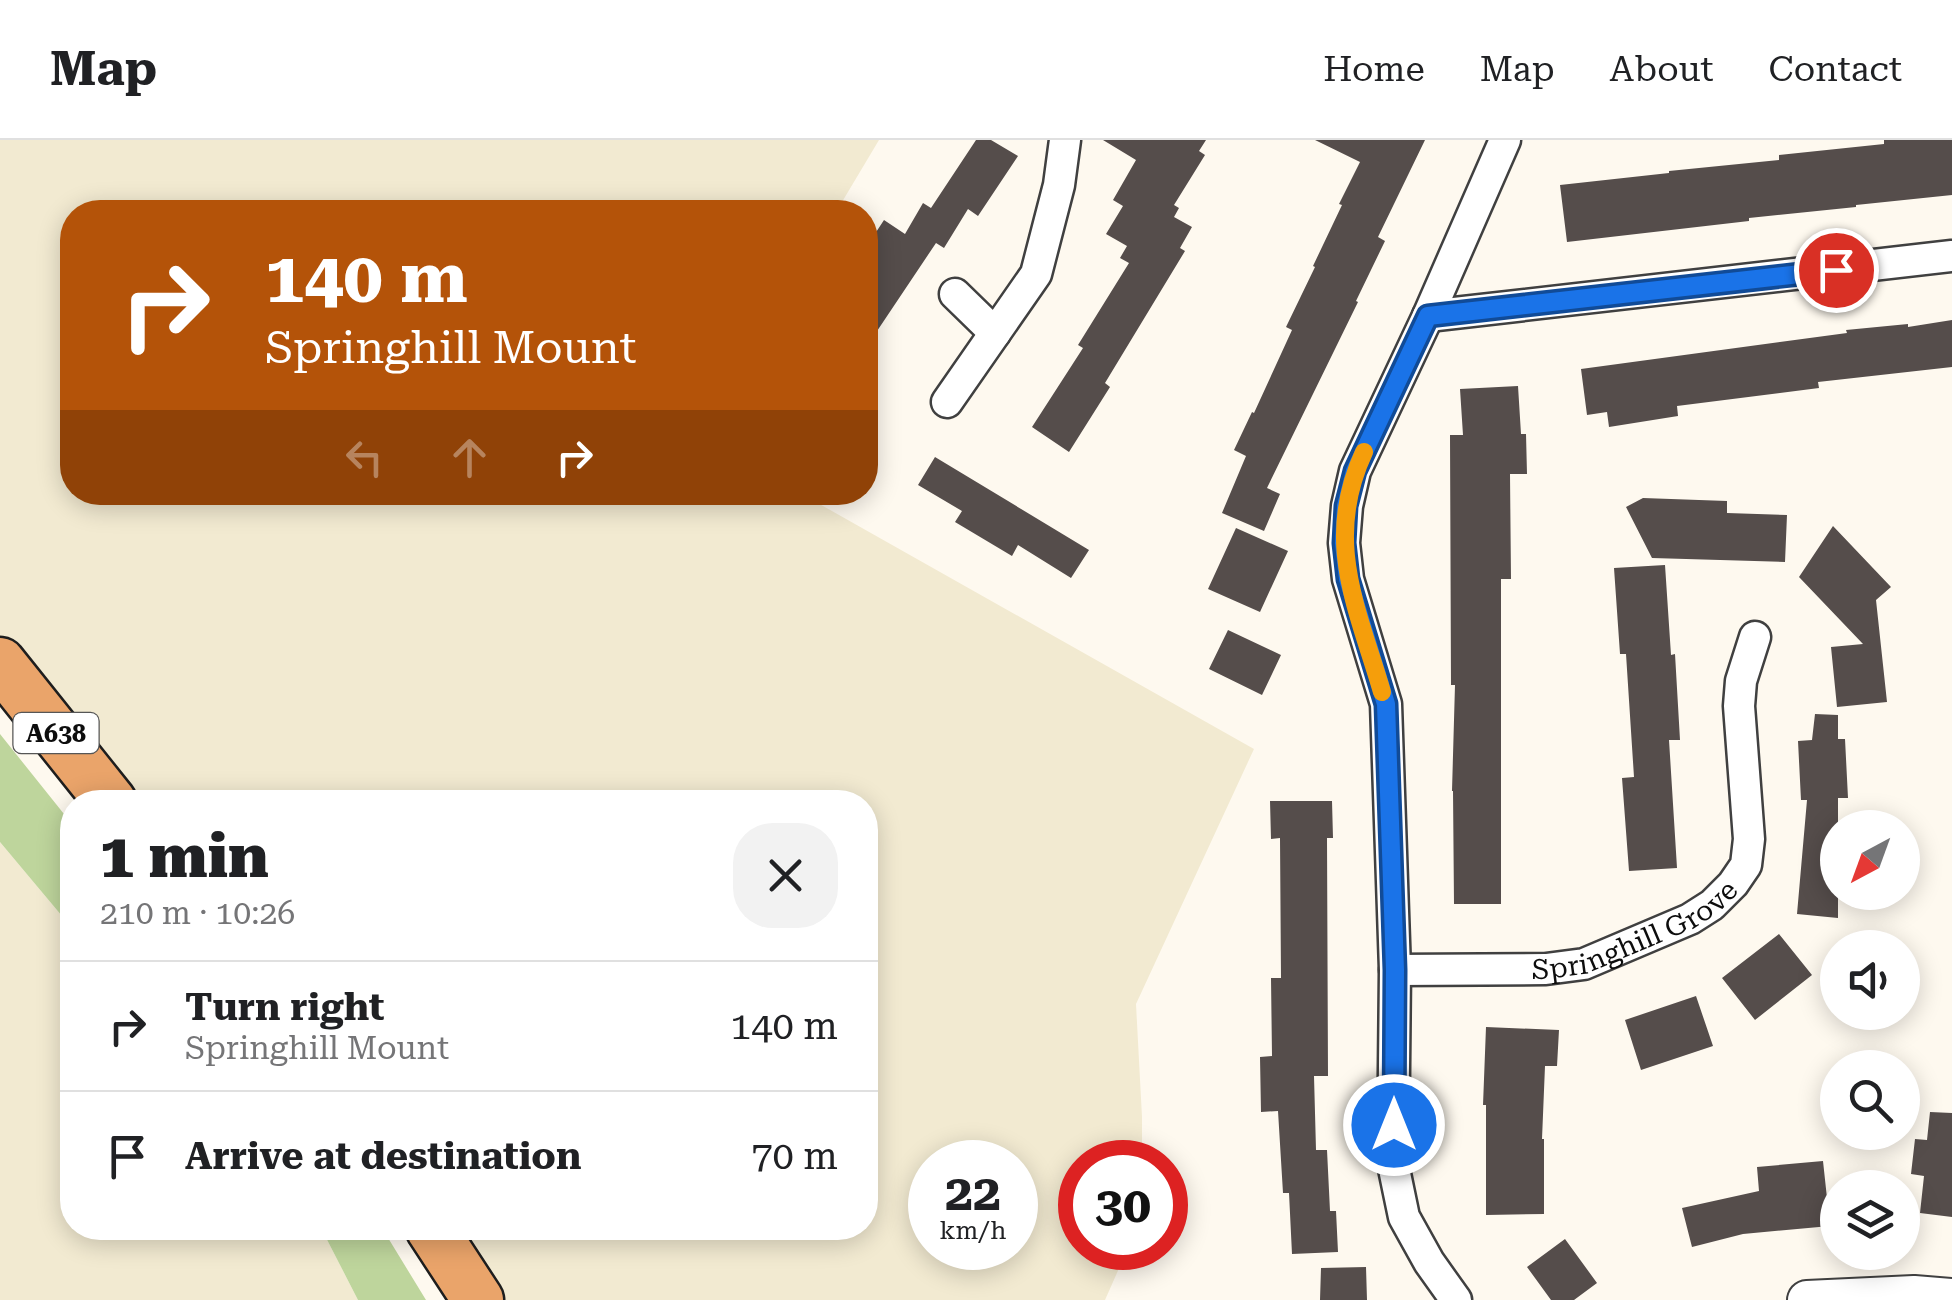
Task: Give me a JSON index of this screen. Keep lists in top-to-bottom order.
{
  "streets": {
    "highway": ["A638"],
    "street": ["Springhill Grove"]
  },
  "north": "bottom left",
  "page": {
    "header": "Map",
    "nav": [
      "Home",
      "Map",
      "About",
      "Contact"
    ],
    "turn": ["140 m", "Springhill Mount"],
    "heading": ["1 min", "210 m · 10:26"],
    "list": [
      {
        "name": "Turn right",
        "note": "Springhill Mount",
        "value": "140 m"
      },
      {
        "name": "Arrive at destination",
        "value": "70 m"
      }
    ],
    "speed": "22 km/h",
    "limit": "30"
  }
}
